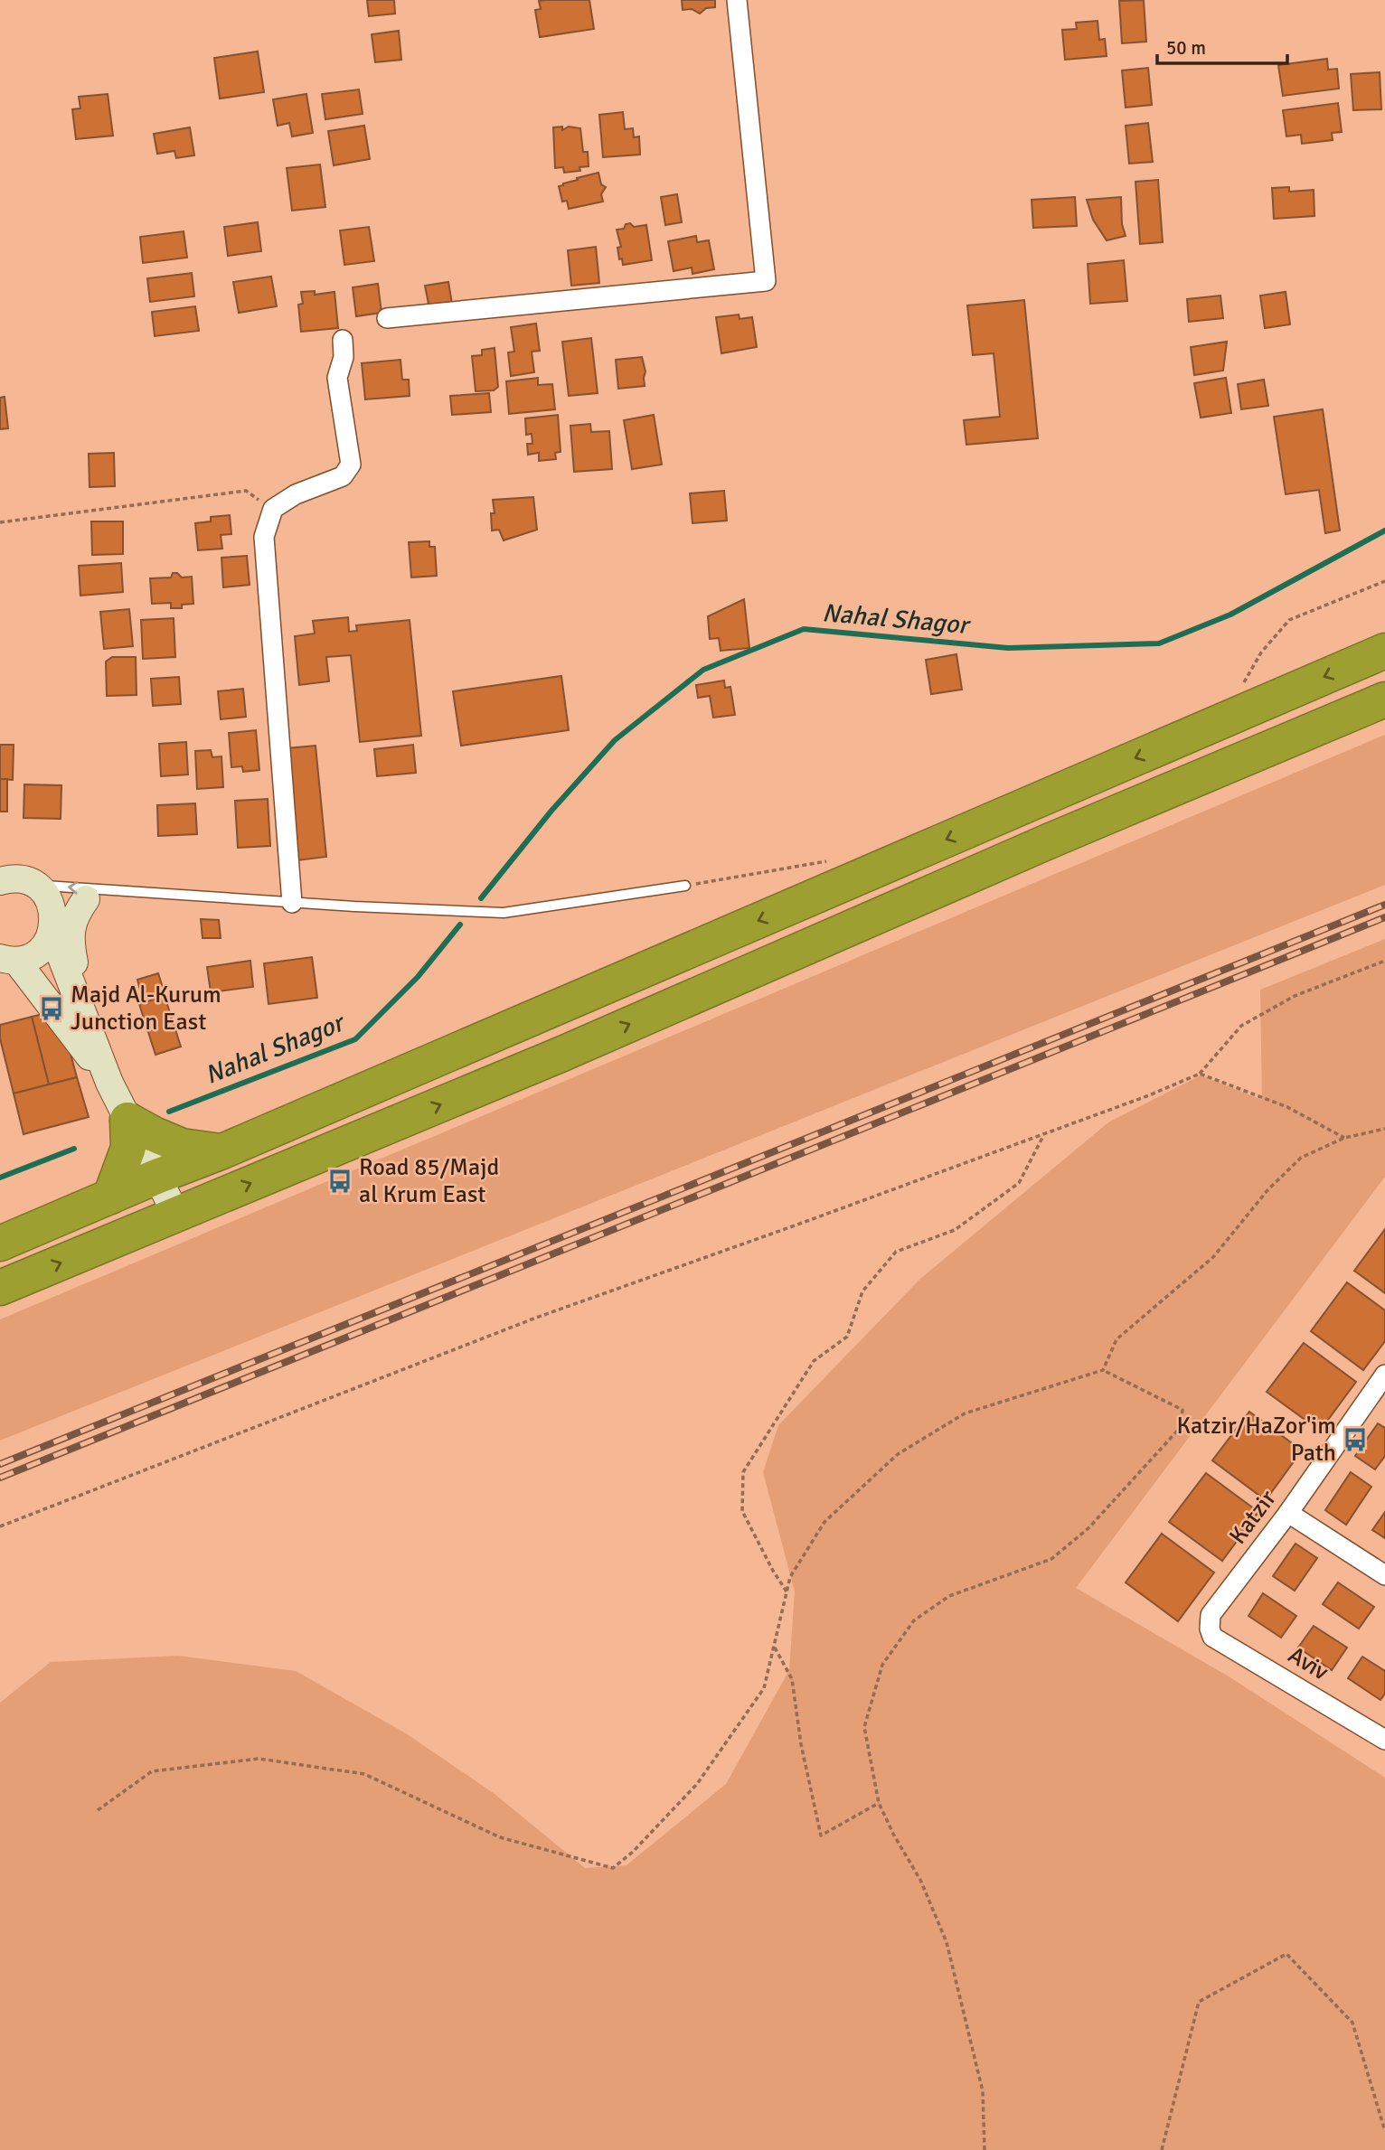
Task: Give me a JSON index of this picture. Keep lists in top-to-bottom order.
{
  "streets": {
    "street": ["Katzir", "Aviv"]
  },
  "crossings": [
    ["Katzir", "Aviv"]
  ],
  "water": ["Nahal Shagor"],
  "places": {
    "bus stop": ["Majd Al-Kurum Junction East", "Road 85/Majd al Krum East", "Katzir/HaZor'im Path"]
  },
  "scale_bar": "50 m"
}
